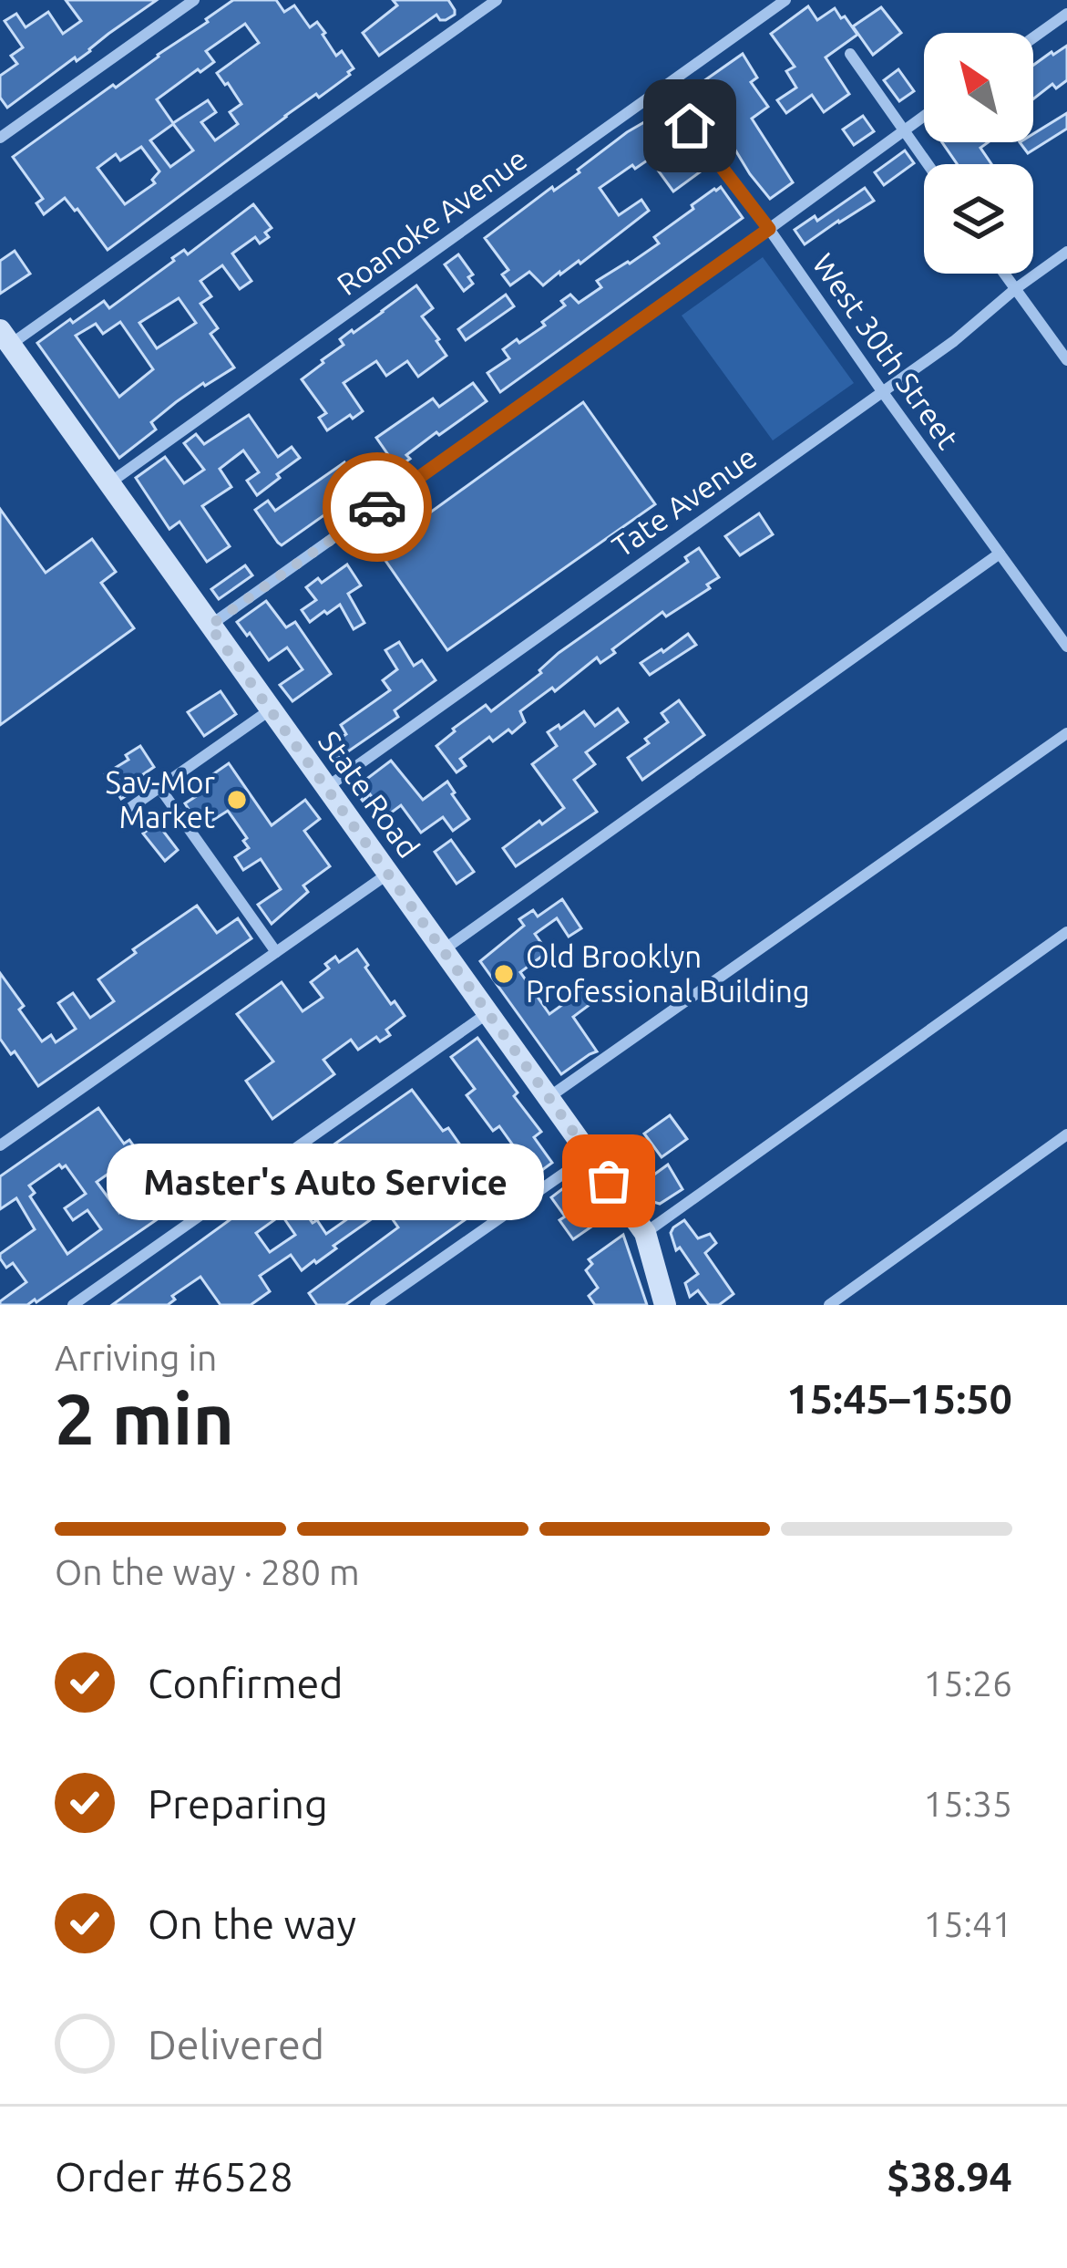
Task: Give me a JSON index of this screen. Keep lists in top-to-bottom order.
{
  "streets": {
    "main road": ["State Road"],
    "street": ["Roanoke Avenue", "West 30th Street", "Tate Avenue"]
  },
  "crossings": [
    ["Roanoke Avenue", "West 30th Street"],
    ["Roanoke Avenue", "State Road"],
    ["West 30th Street", "Tate Avenue"],
    ["Tate Avenue", "State Road"]
  ],
  "places": ["Sav-Mor Market", "Old Brooklyn Professional Building", "Master's Auto Service"],
  "north": "top left",
  "page": {
    "bubble": "Master's Auto Service",
    "heading": ["2 min", "Arriving in", "15:45–15:50"],
    "panel": ["Order #6528", "$38.94"],
    "bar": "On the way · 280 m",
    "list": [
      ["Confirmed", "15:26"],
      ["Preparing", "15:35"],
      ["On the way", "15:41"],
      "Delivered"
    ]
  }
}
